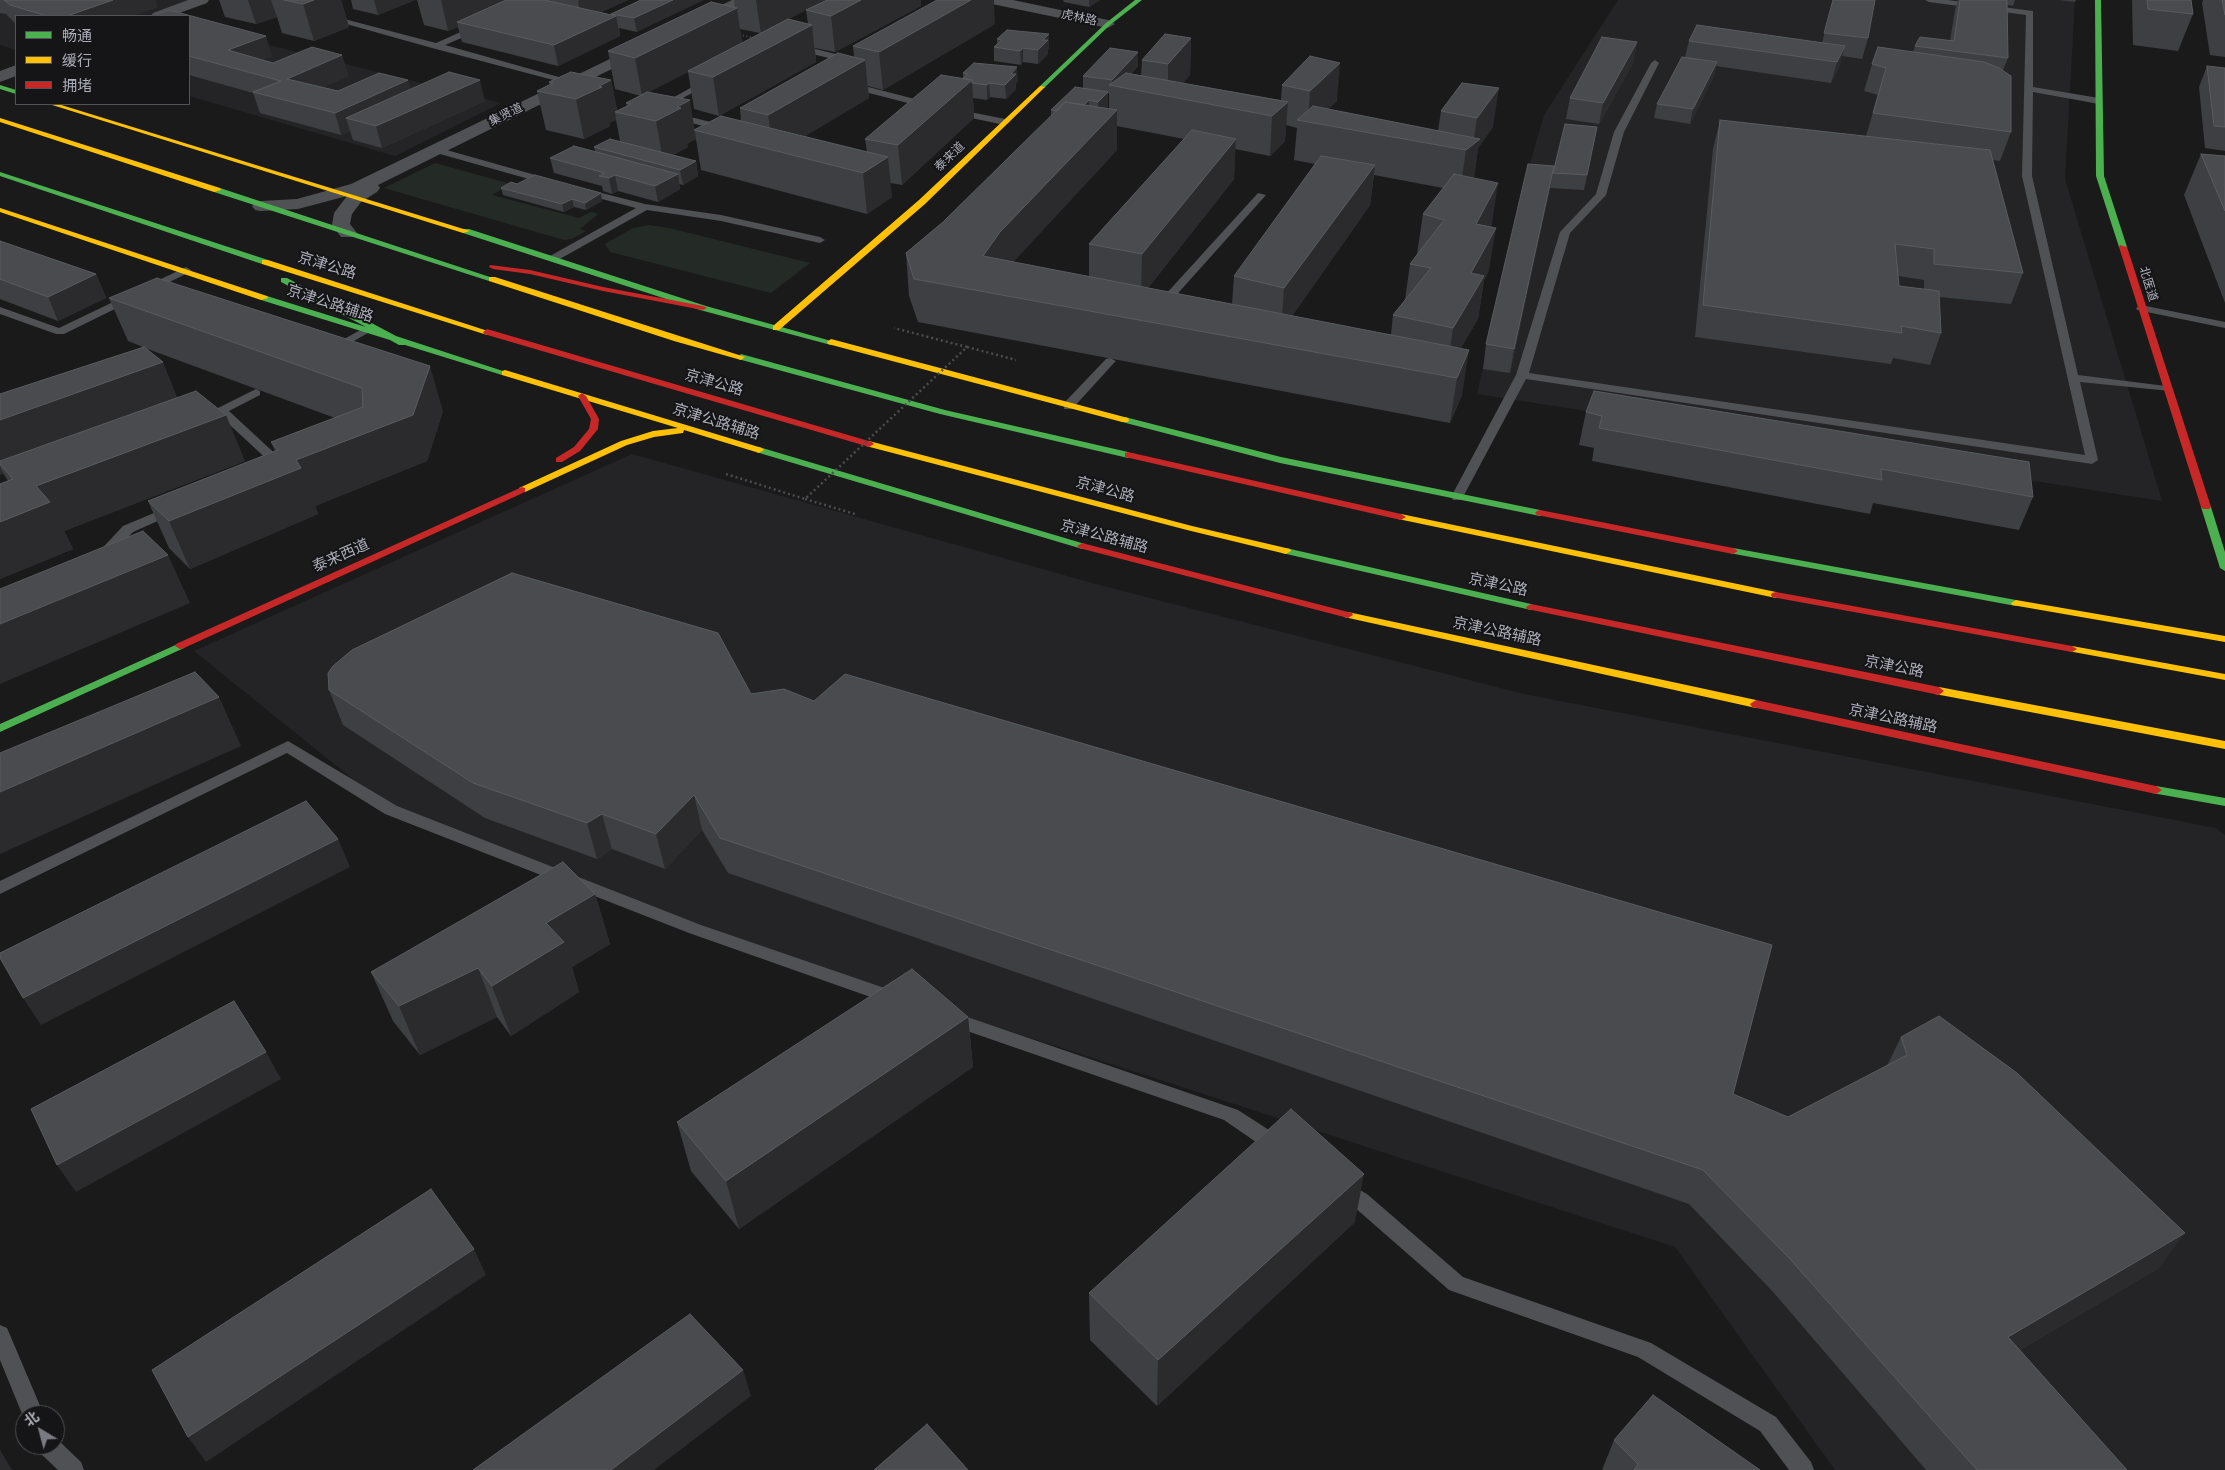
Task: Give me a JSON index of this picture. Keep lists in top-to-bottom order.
{
  "streets": {
    "main road": [
      "泰来道",
      "京津公路",
      "北医道",
      "京津公路辅路",
      "泰来西道"
    ],
    "street": ["虎林路", "集贤道"]
  },
  "crossings": [
    ["虎林路", "泰来道"],
    ["京津公路辅路", "泰来西道"]
  ],
  "legend": ["畅通", "缓行", "拥堵"],
  "north": "top left"
}
